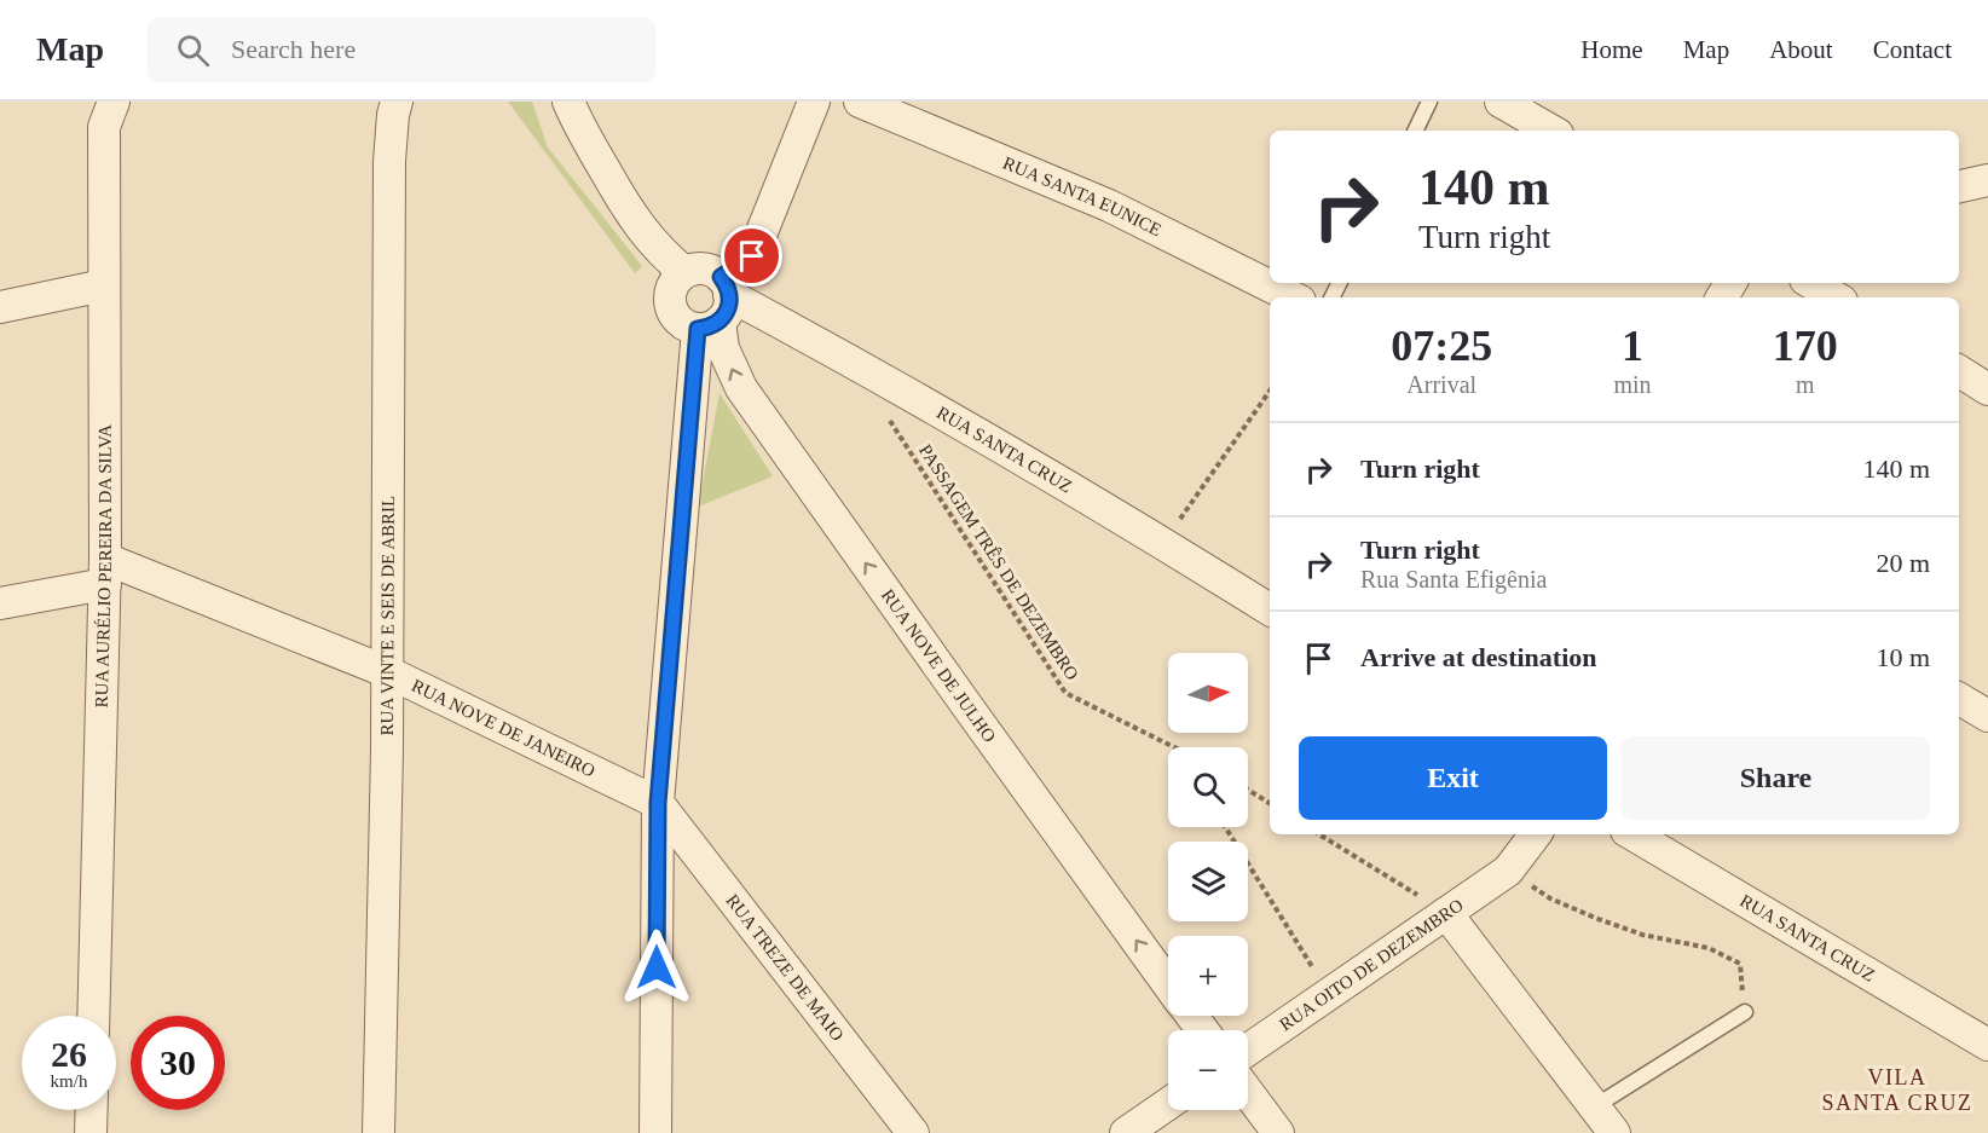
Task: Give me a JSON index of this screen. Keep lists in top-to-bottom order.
{
  "streets": {
    "street": [
      "RUA SANTA EUNICE",
      "RUA SANTA CRUZ",
      "RUA AURÉLIO PEREIRA DA SILVA",
      "RUA VINTE E SEIS DE ABRIL",
      "RUA NOVE DE JULHO",
      "RUA NOVE DE JANEIRO",
      "RUA OITO DE DEZEMBRO",
      "RUA TREZE DE MAIO"
    ],
    "path": ["PASSAGEM TRÊS DE DEZEMBRO"]
  },
  "crossings": [
    ["RUA SANTA CRUZ", "RUA NOVE DE JULHO"],
    ["RUA AURÉLIO PEREIRA DA SILVA", "RUA NOVE DE JANEIRO"],
    ["RUA VINTE E SEIS DE ABRIL", "RUA NOVE DE JANEIRO"],
    ["RUA NOVE DE JANEIRO", "RUA TREZE DE MAIO"]
  ],
  "one_way": ["RUA NOVE DE JULHO"],
  "districts": ["VILA SANTA CRUZ"],
  "north": "right",
  "page": {
    "header": "Map",
    "search": "Search here",
    "nav": [
      "Home",
      "Map",
      "About",
      "Contact"
    ],
    "turn": ["140 m", "Turn right"],
    "eta": [
      "07:25",
      "Arrival",
      "1",
      "min",
      "170",
      "m"
    ],
    "list": [
      {
        "name": "Turn right",
        "value": "140 m"
      },
      {
        "name": "Turn right",
        "note": "Rua Santa Efigênia",
        "value": "20 m"
      },
      {
        "name": "Arrive at destination",
        "value": "10 m"
      }
    ],
    "map_buttons": ["+", "−"],
    "buttons": ["Exit", "Share"],
    "speed": "26 km/h",
    "limit": "30"
  }
}
